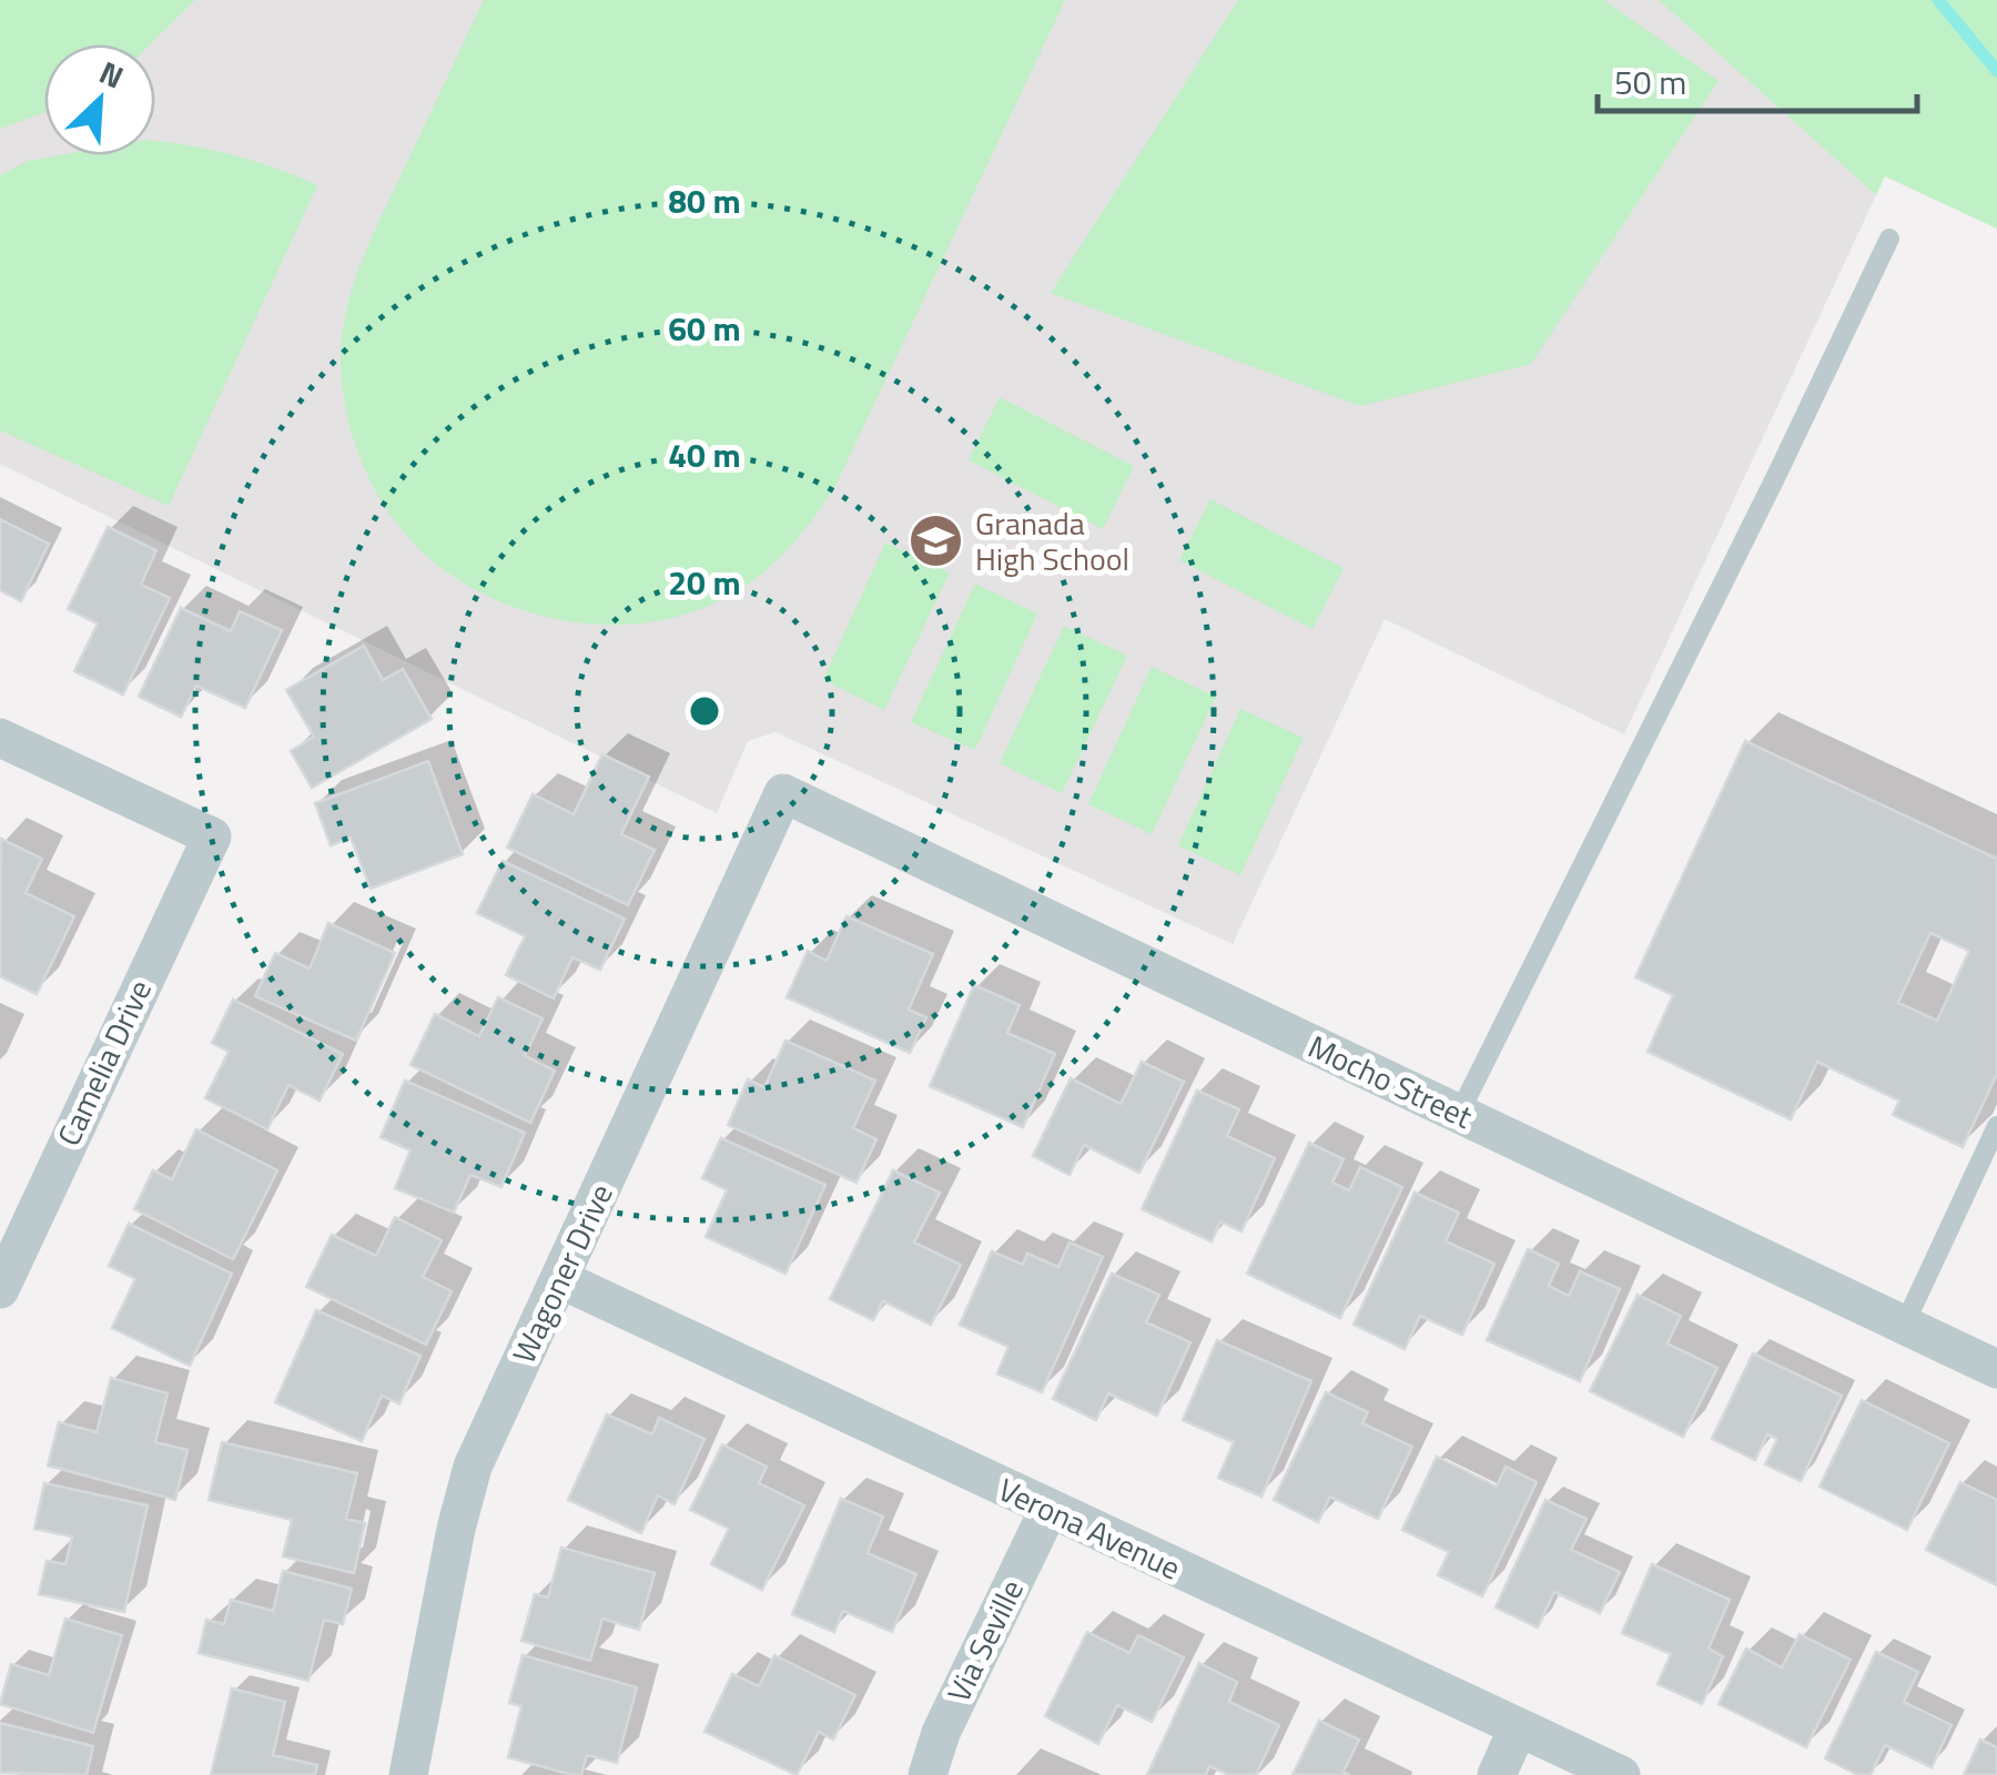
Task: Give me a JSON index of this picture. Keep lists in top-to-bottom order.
{
  "streets": {
    "street": [
      "Camelia Drive",
      "Mocho Street",
      "Wagoner Drive",
      "Verona Avenue",
      "Via Seville"
    ]
  },
  "crossings": [
    ["Mocho Street", "Wagoner Drive"],
    ["Wagoner Drive", "Verona Avenue"],
    ["Verona Avenue", "Via Seville"]
  ],
  "places": {
    "school or university": ["Granada High School"]
  },
  "scale_bar": "50 m",
  "north": "top right",
  "rings": [
    "80 m",
    "60 m",
    "40 m",
    "20 m"
  ]
}
